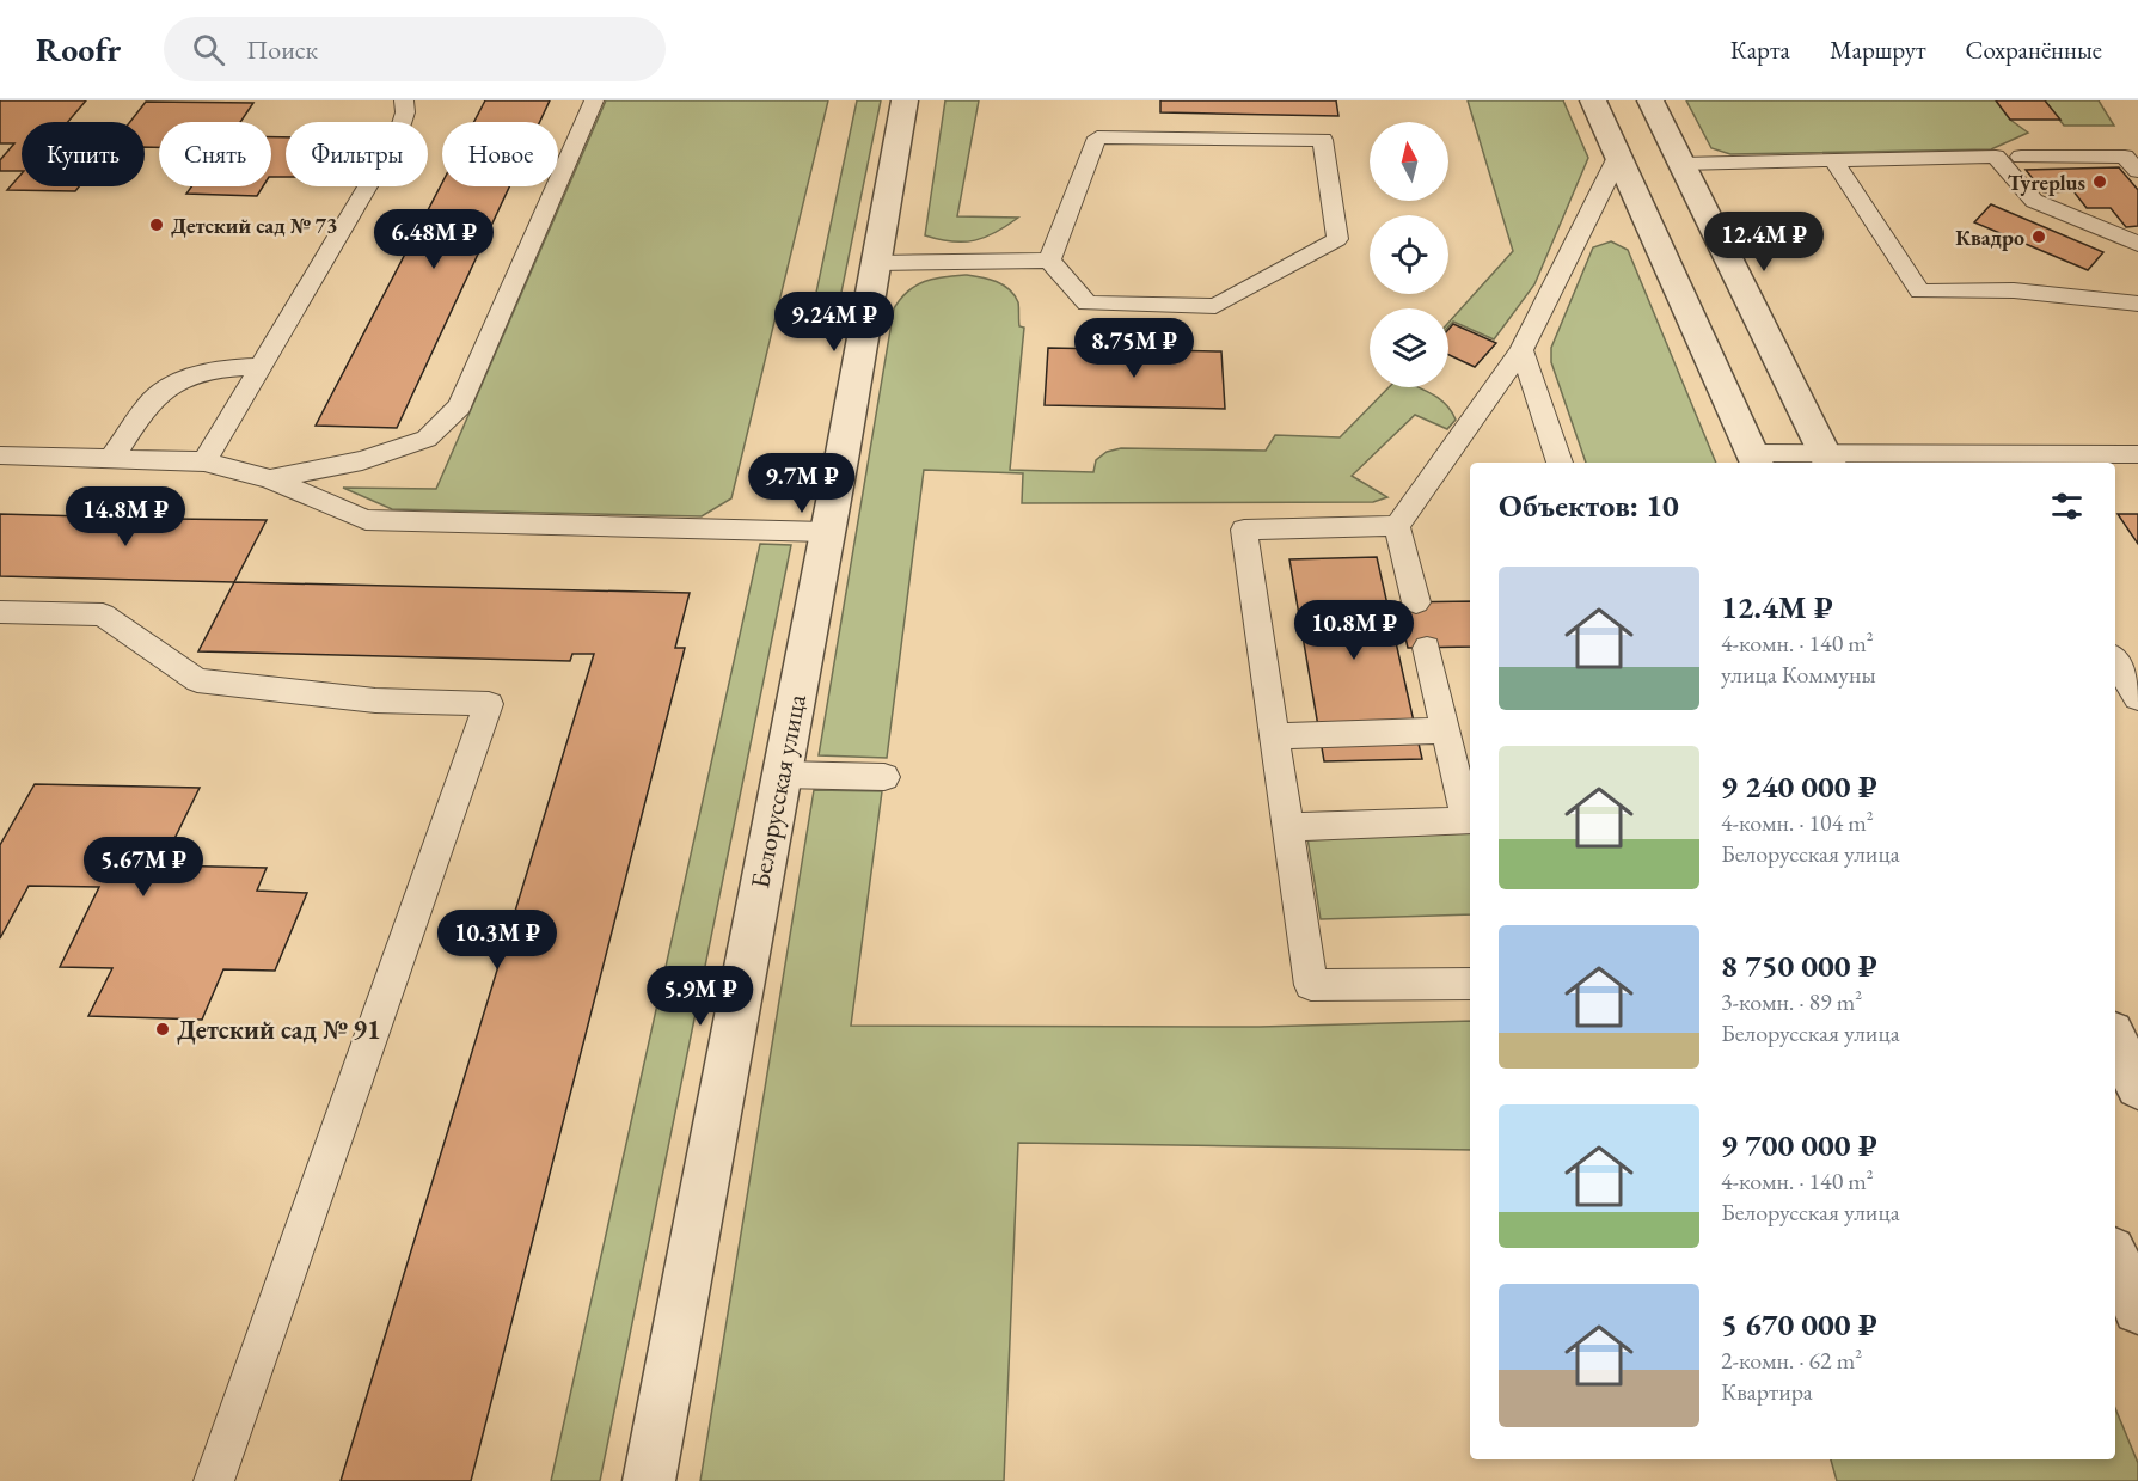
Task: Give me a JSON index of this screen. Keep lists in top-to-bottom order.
{
  "streets": {
    "street": ["Белорусская улица"]
  },
  "places": [
    "Tyreplus",
    "Детский сад № 73",
    "Квадро",
    "Детский сад № 91"
  ],
  "north": "top",
  "page": {
    "header": "Roofr",
    "search": "Поиск",
    "nav": ["Карта", "Маршрут", "Сохранённые"],
    "chip": [
      "Купить",
      "Снять",
      "Фильтры",
      "Новое"
    ],
    "price": [
      "6.48M ₽",
      "12.4M ₽",
      "9.24M ₽",
      "8.75M ₽",
      "9.7M ₽",
      "14.8M ₽",
      "10.8M ₽",
      "5.67M ₽",
      "10.3M ₽",
      "5.9M ₽"
    ],
    "heading": "Объектов: 10",
    "list": [
      {
        "name": "12.4M ₽",
        "note": "4-комн. · 140 m² · улица Коммуны"
      },
      {
        "name": "9 240 000 ₽",
        "note": "4-комн. · 104 m² · Белорусская улица"
      },
      {
        "name": "8 750 000 ₽",
        "note": "3-комн. · 89 m² · Белорусская улица"
      },
      {
        "name": "9 700 000 ₽",
        "note": "4-комн. · 140 m² · Белорусская улица"
      },
      {
        "name": "5 670 000 ₽",
        "note": "2-комн. · 62 m² · Квартира"
      }
    ]
  }
}
